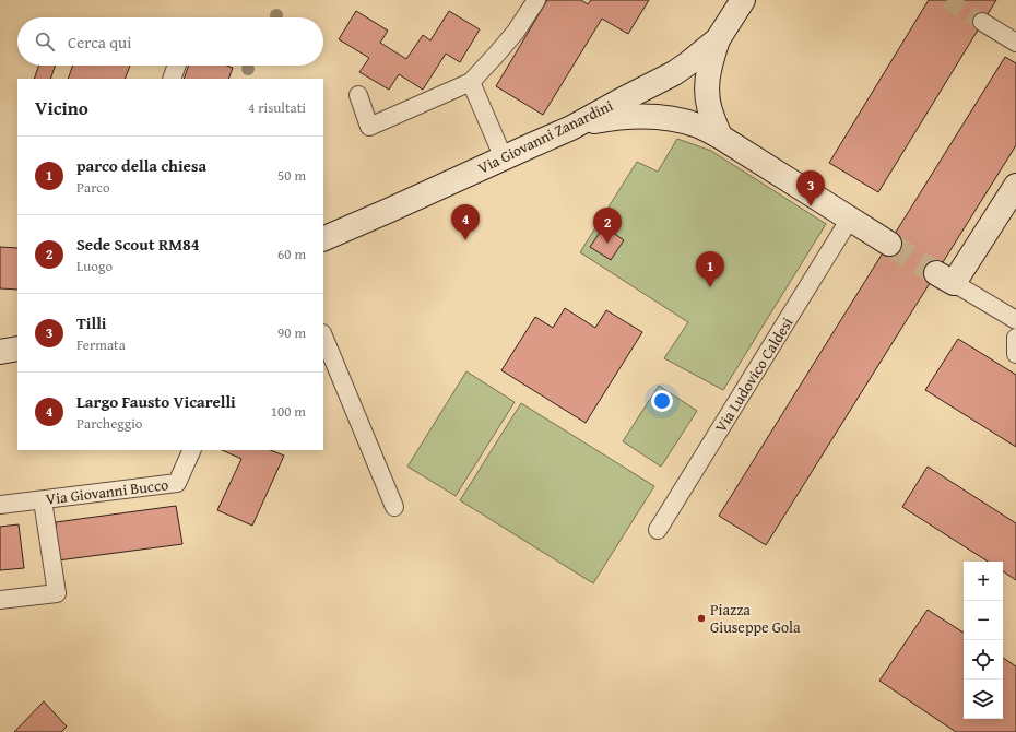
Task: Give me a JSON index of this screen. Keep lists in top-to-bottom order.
{
  "streets": {
    "street": ["Via Giovanni Zanardini", "Via Ludovico Caldesi", "Via Giovanni Bucco"]
  },
  "places": ["Piazza Giuseppe Gola"],
  "page": {
    "search": "Cerca qui",
    "heading": ["Vicino", "4 risultati"],
    "list": [
      {
        "mark": "1",
        "name": "parco della chiesa",
        "note": "Parco",
        "value": "50 m"
      },
      {
        "mark": "2",
        "name": "Sede Scout RM84",
        "note": "Luogo",
        "value": "60 m"
      },
      {
        "mark": "3",
        "name": "Tilli",
        "note": "Fermata",
        "value": "90 m"
      },
      {
        "mark": "4",
        "name": "Largo Fausto Vicarelli",
        "note": "Parcheggio",
        "value": "100 m"
      }
    ],
    "pins": [
      "3",
      "4",
      "2",
      "1"
    ],
    "map_buttons": ["+", "−"]
  }
}
